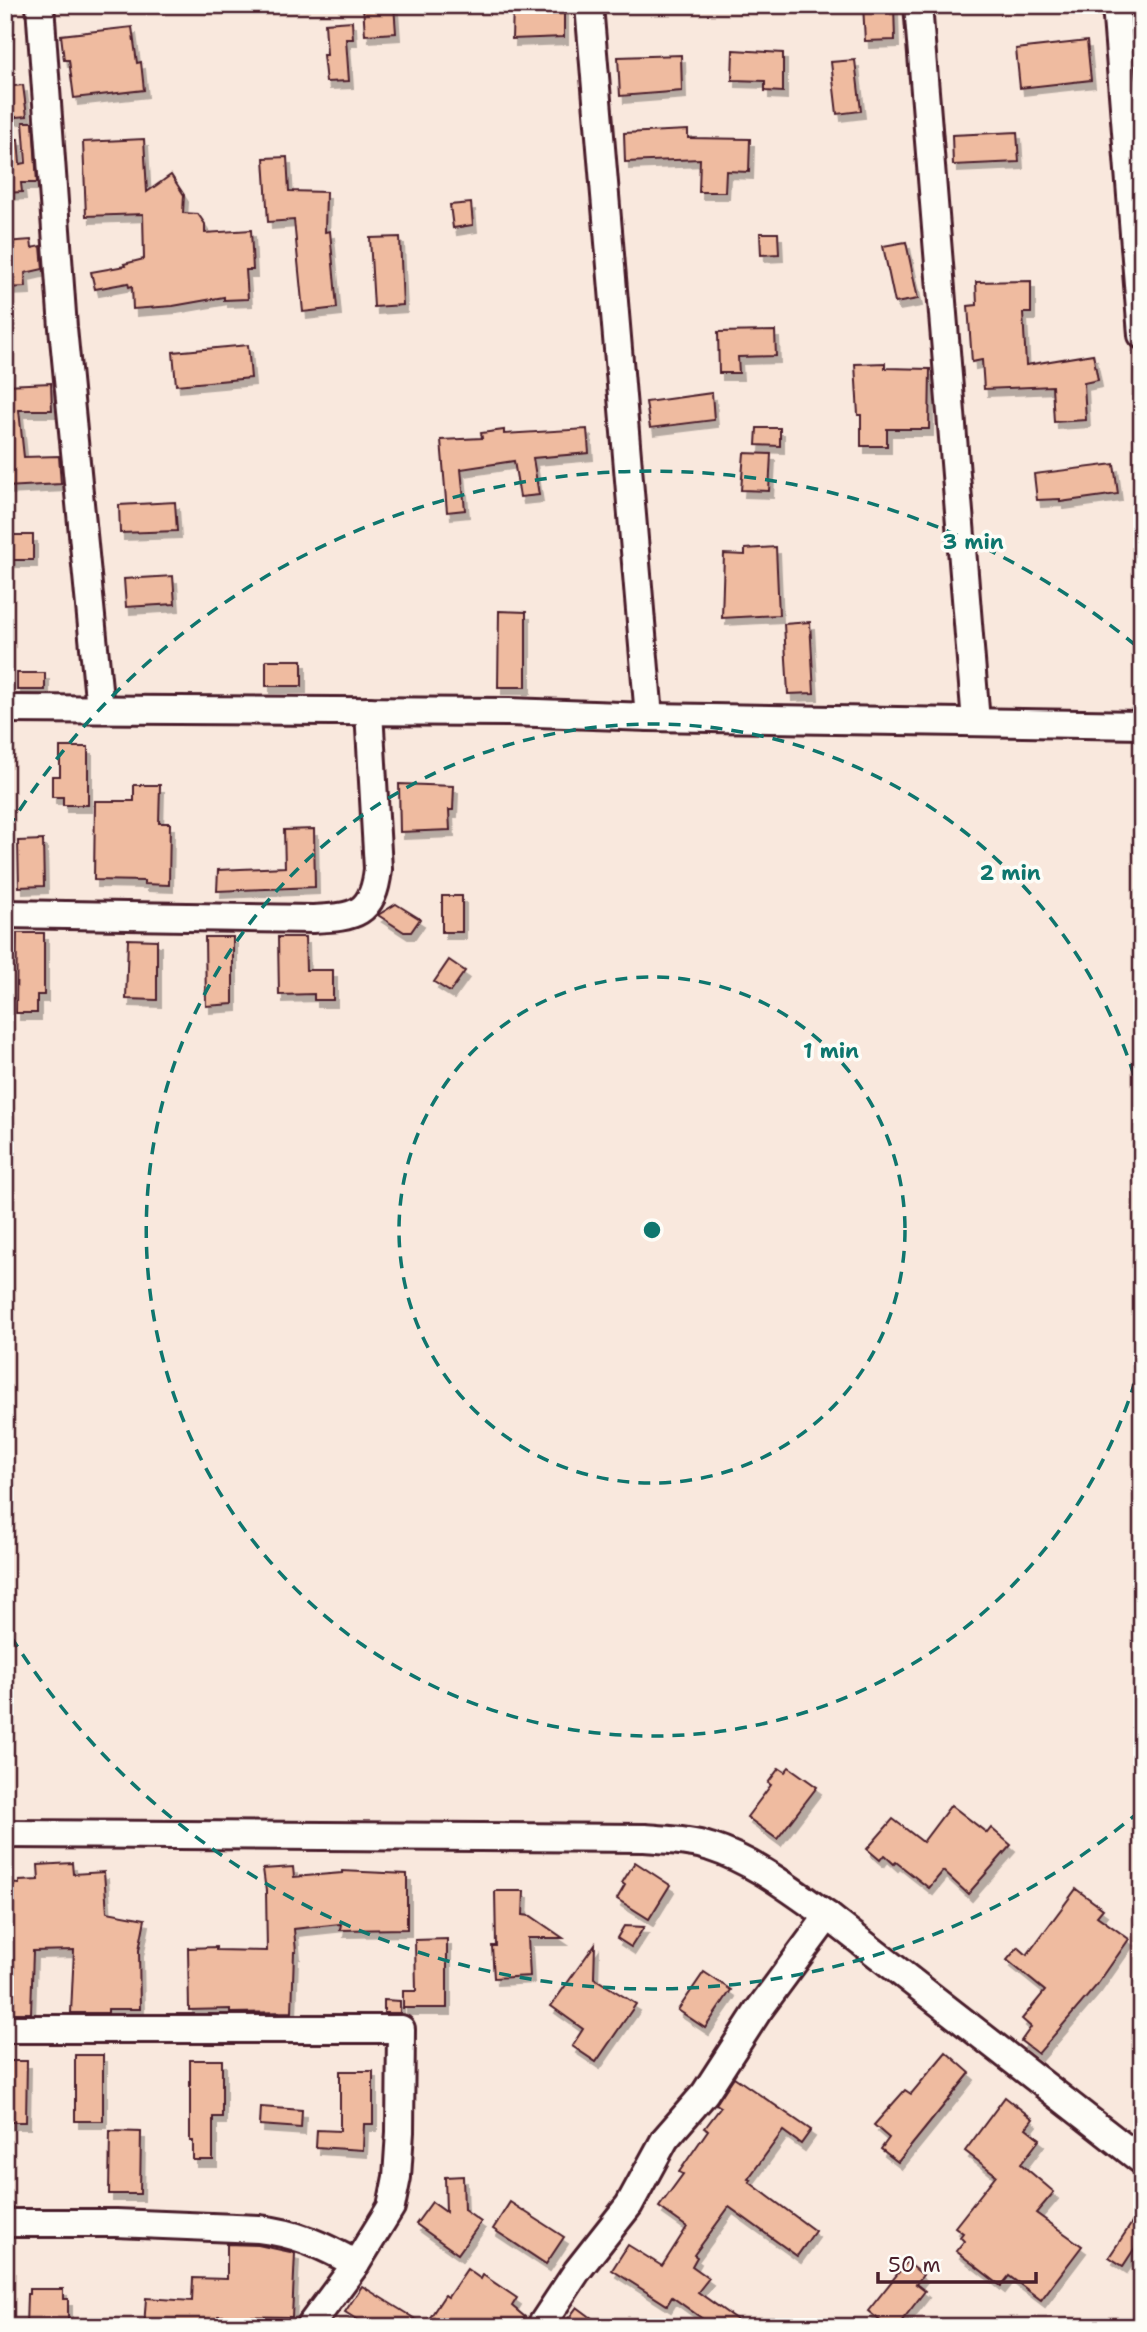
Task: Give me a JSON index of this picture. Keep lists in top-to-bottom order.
{
  "scale_bar": "50 m",
  "rings": ["3 min", "2 min", "1 min"]
}
